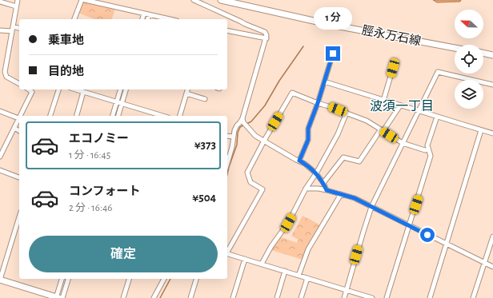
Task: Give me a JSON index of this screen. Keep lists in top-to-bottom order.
{
  "streets": {
    "main road": ["脛永万石線"]
  },
  "districts": ["波須一丁目"],
  "north": "left",
  "page": {
    "bubble": "1 分",
    "banner": ["乗車地", "目的地"],
    "list": [
      {
        "name": "エコノミー",
        "note": "1 分 · 16:45",
        "value": "¥373"
      },
      {
        "name": "コンフォート",
        "note": "2 分 · 16:46",
        "value": "¥504"
      }
    ],
    "buttons": "確定"
  }
}
